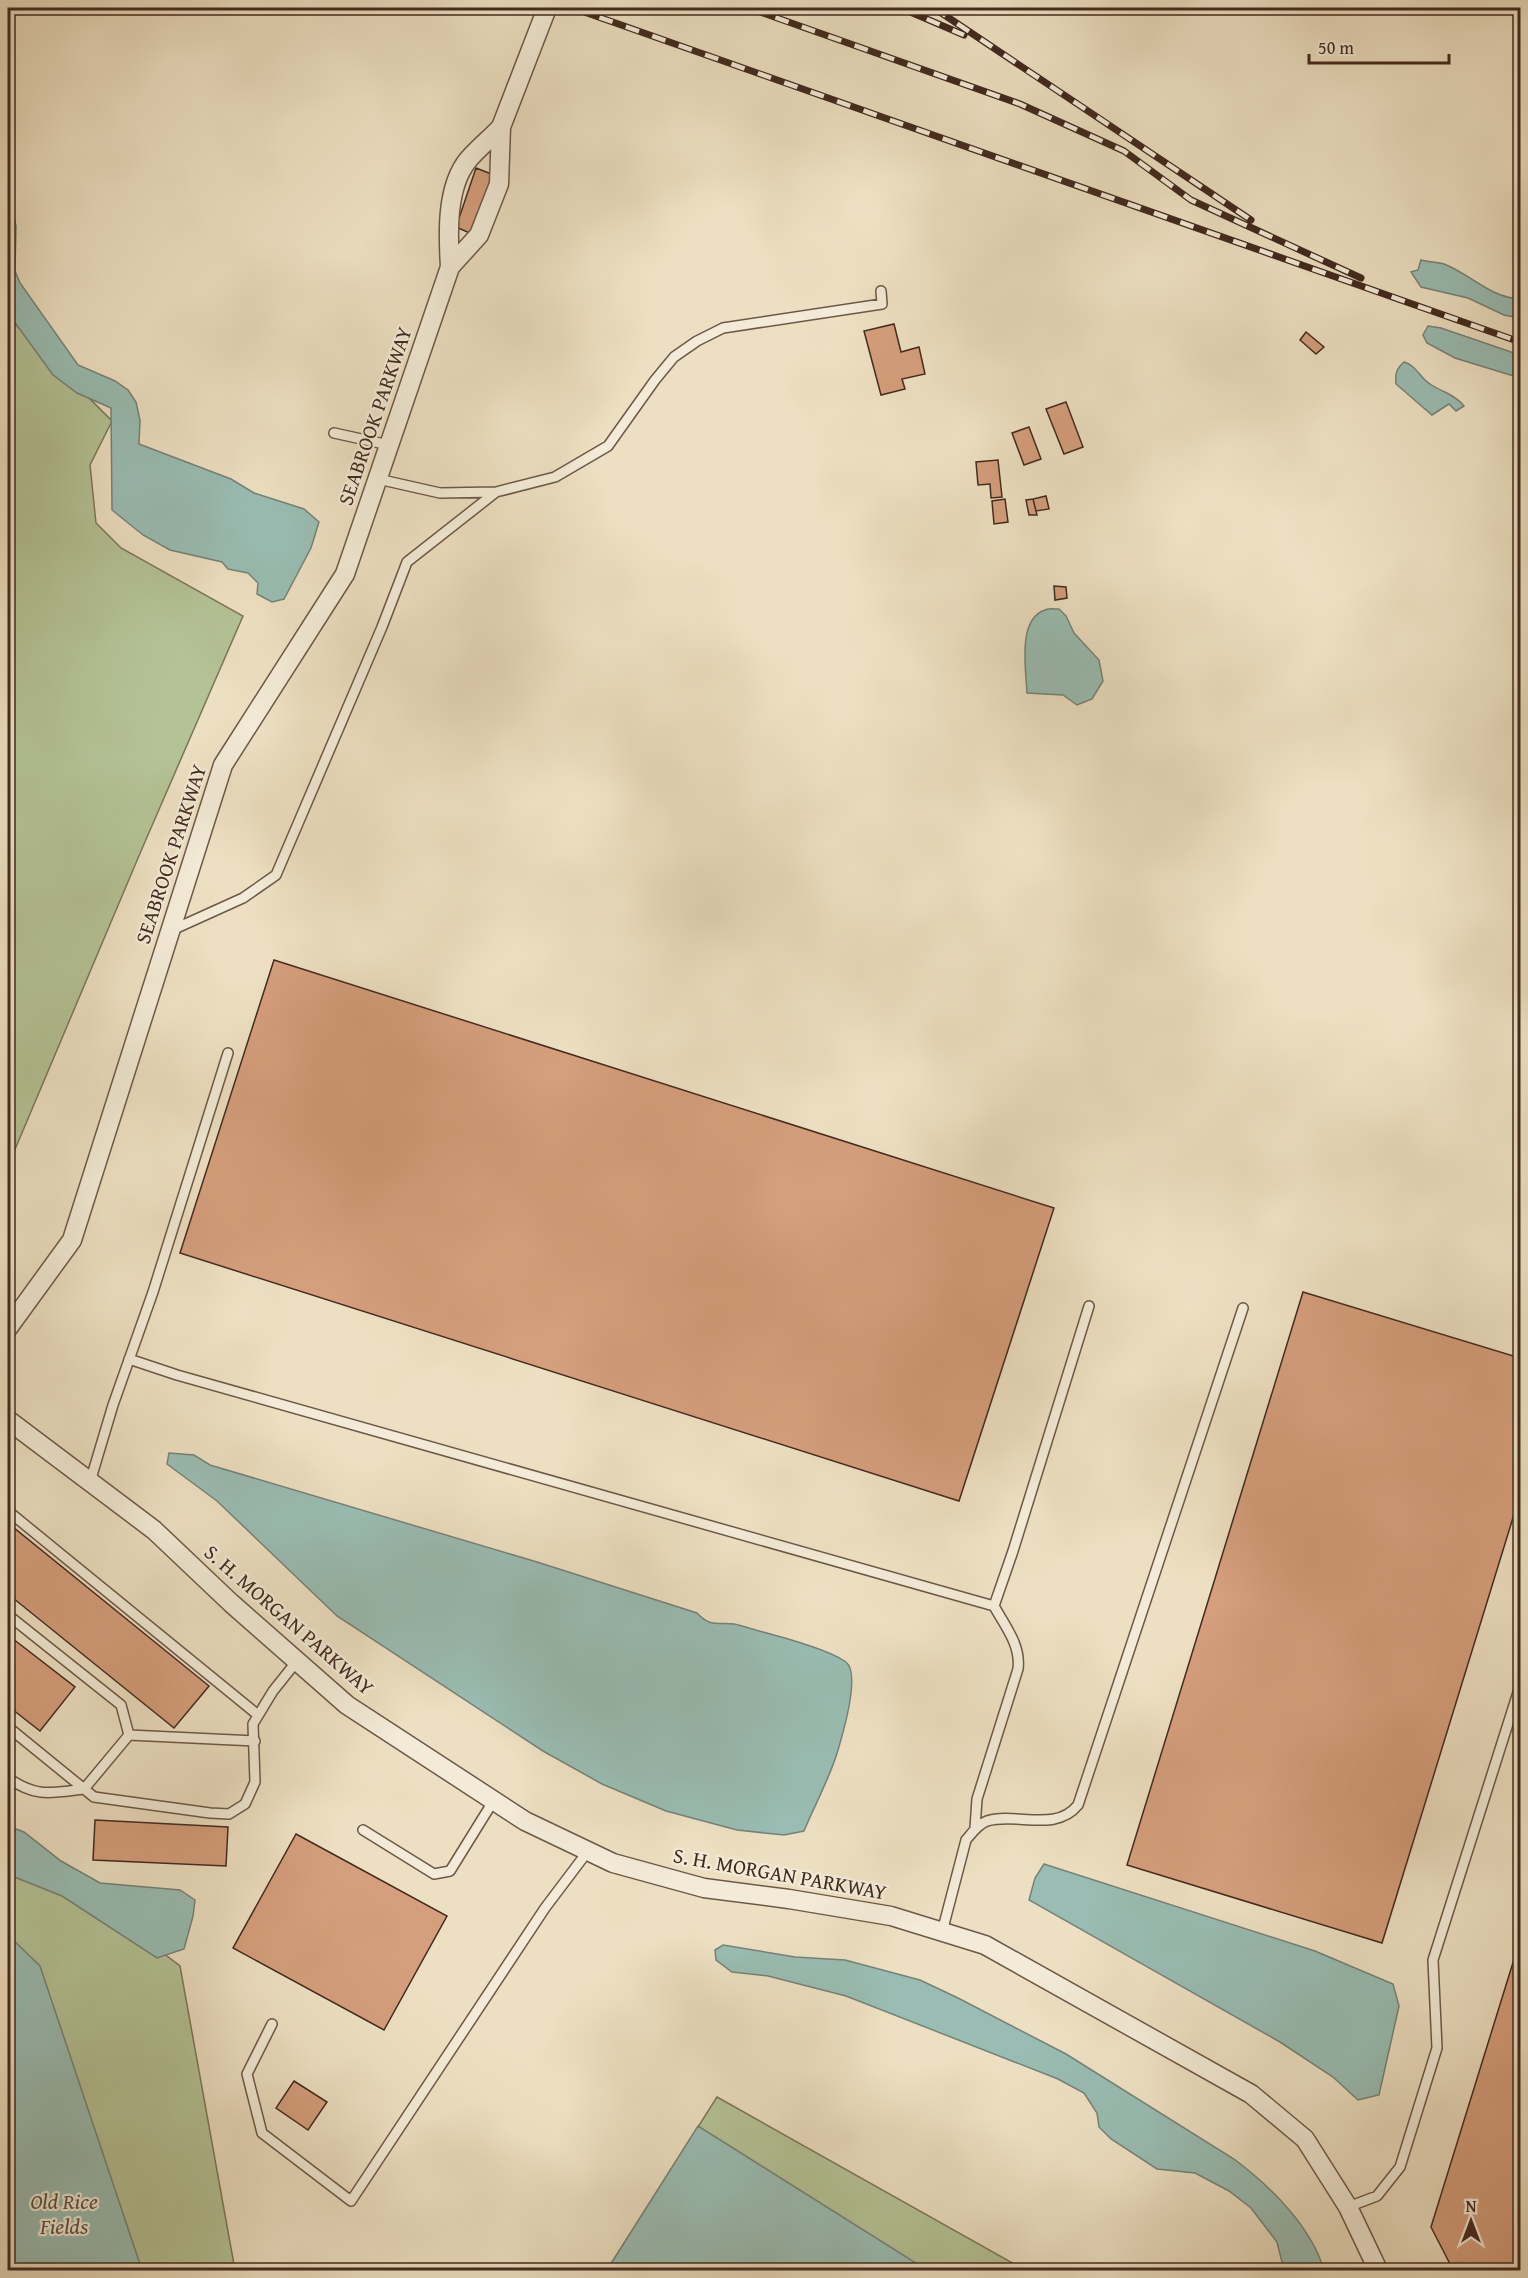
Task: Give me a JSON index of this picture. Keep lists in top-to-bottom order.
{
  "streets": {
    "street": ["SEABROOK PARKWAY", "S. H. MORGAN PARKWAY"]
  },
  "water": ["Old Rice Fields"],
  "scale_bar": "50 m",
  "north": "top"
}
